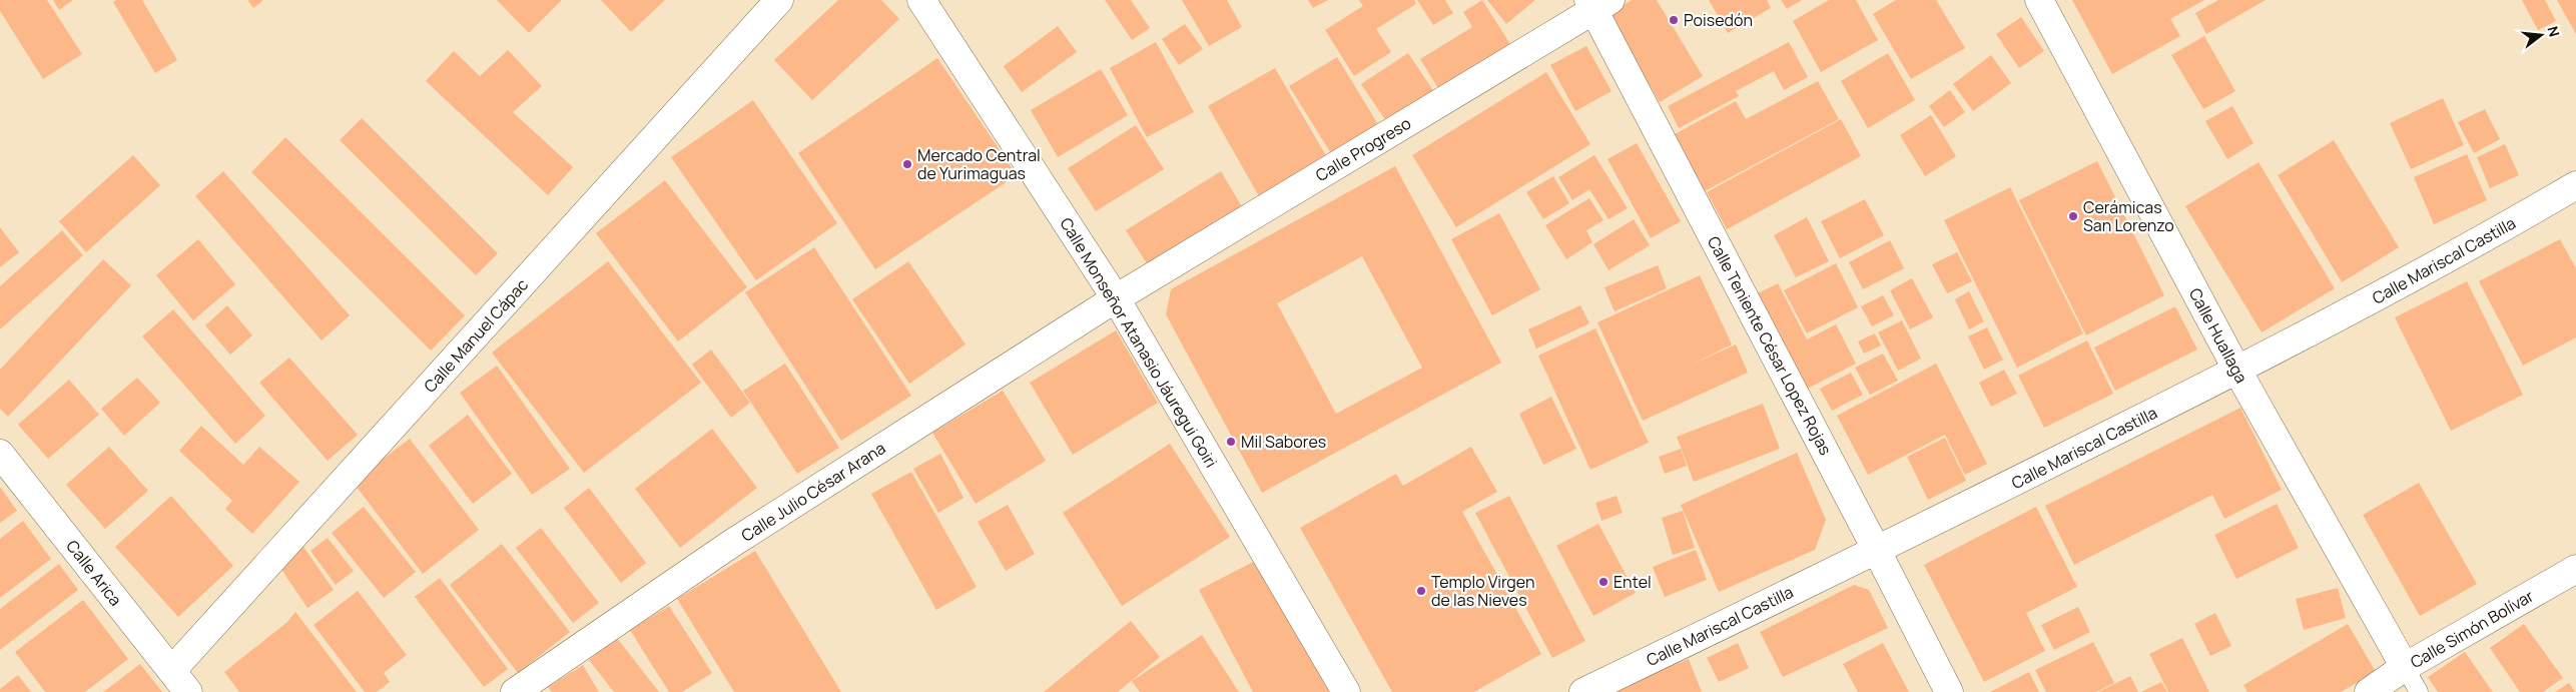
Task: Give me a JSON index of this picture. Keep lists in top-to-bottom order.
{
  "streets": {
    "street": [
      "Calle Progreso",
      "Calle Mariscal Castilla",
      "Calle Manuel Cápac",
      "Calle Huallaga",
      "Calle Monseñor Atanasio Jáuregui Goiri",
      "Calle Teniente César Lopez Rojas",
      "Calle Julio César Arana",
      "Calle Arica",
      "Calle Simón Bolívar"
    ]
  },
  "crossings": [
    ["Calle Progreso", "Calle Monseñor Atanasio Jáuregui Goiri"],
    ["Calle Progreso", "Calle Teniente César Lopez Rojas"],
    ["Calle Progreso", "Calle Julio César Arana"],
    ["Calle Mariscal Castilla", "Calle Huallaga"],
    ["Calle Mariscal Castilla", "Calle Teniente César Lopez Rojas"],
    ["Calle Manuel Cápac", "Calle Arica"],
    ["Calle Huallaga", "Calle Simón Bolívar"],
    ["Calle Monseñor Atanasio Jáuregui Goiri", "Calle Julio César Arana"]
  ],
  "places": [
    "Poisedón",
    "Mercado Central de Yurimaguas",
    "Cerámicas San Lorenzo",
    "Mil Sabores",
    "Entel",
    "Templo Virgen de las Nieves"
  ],
  "north": "right"
}
